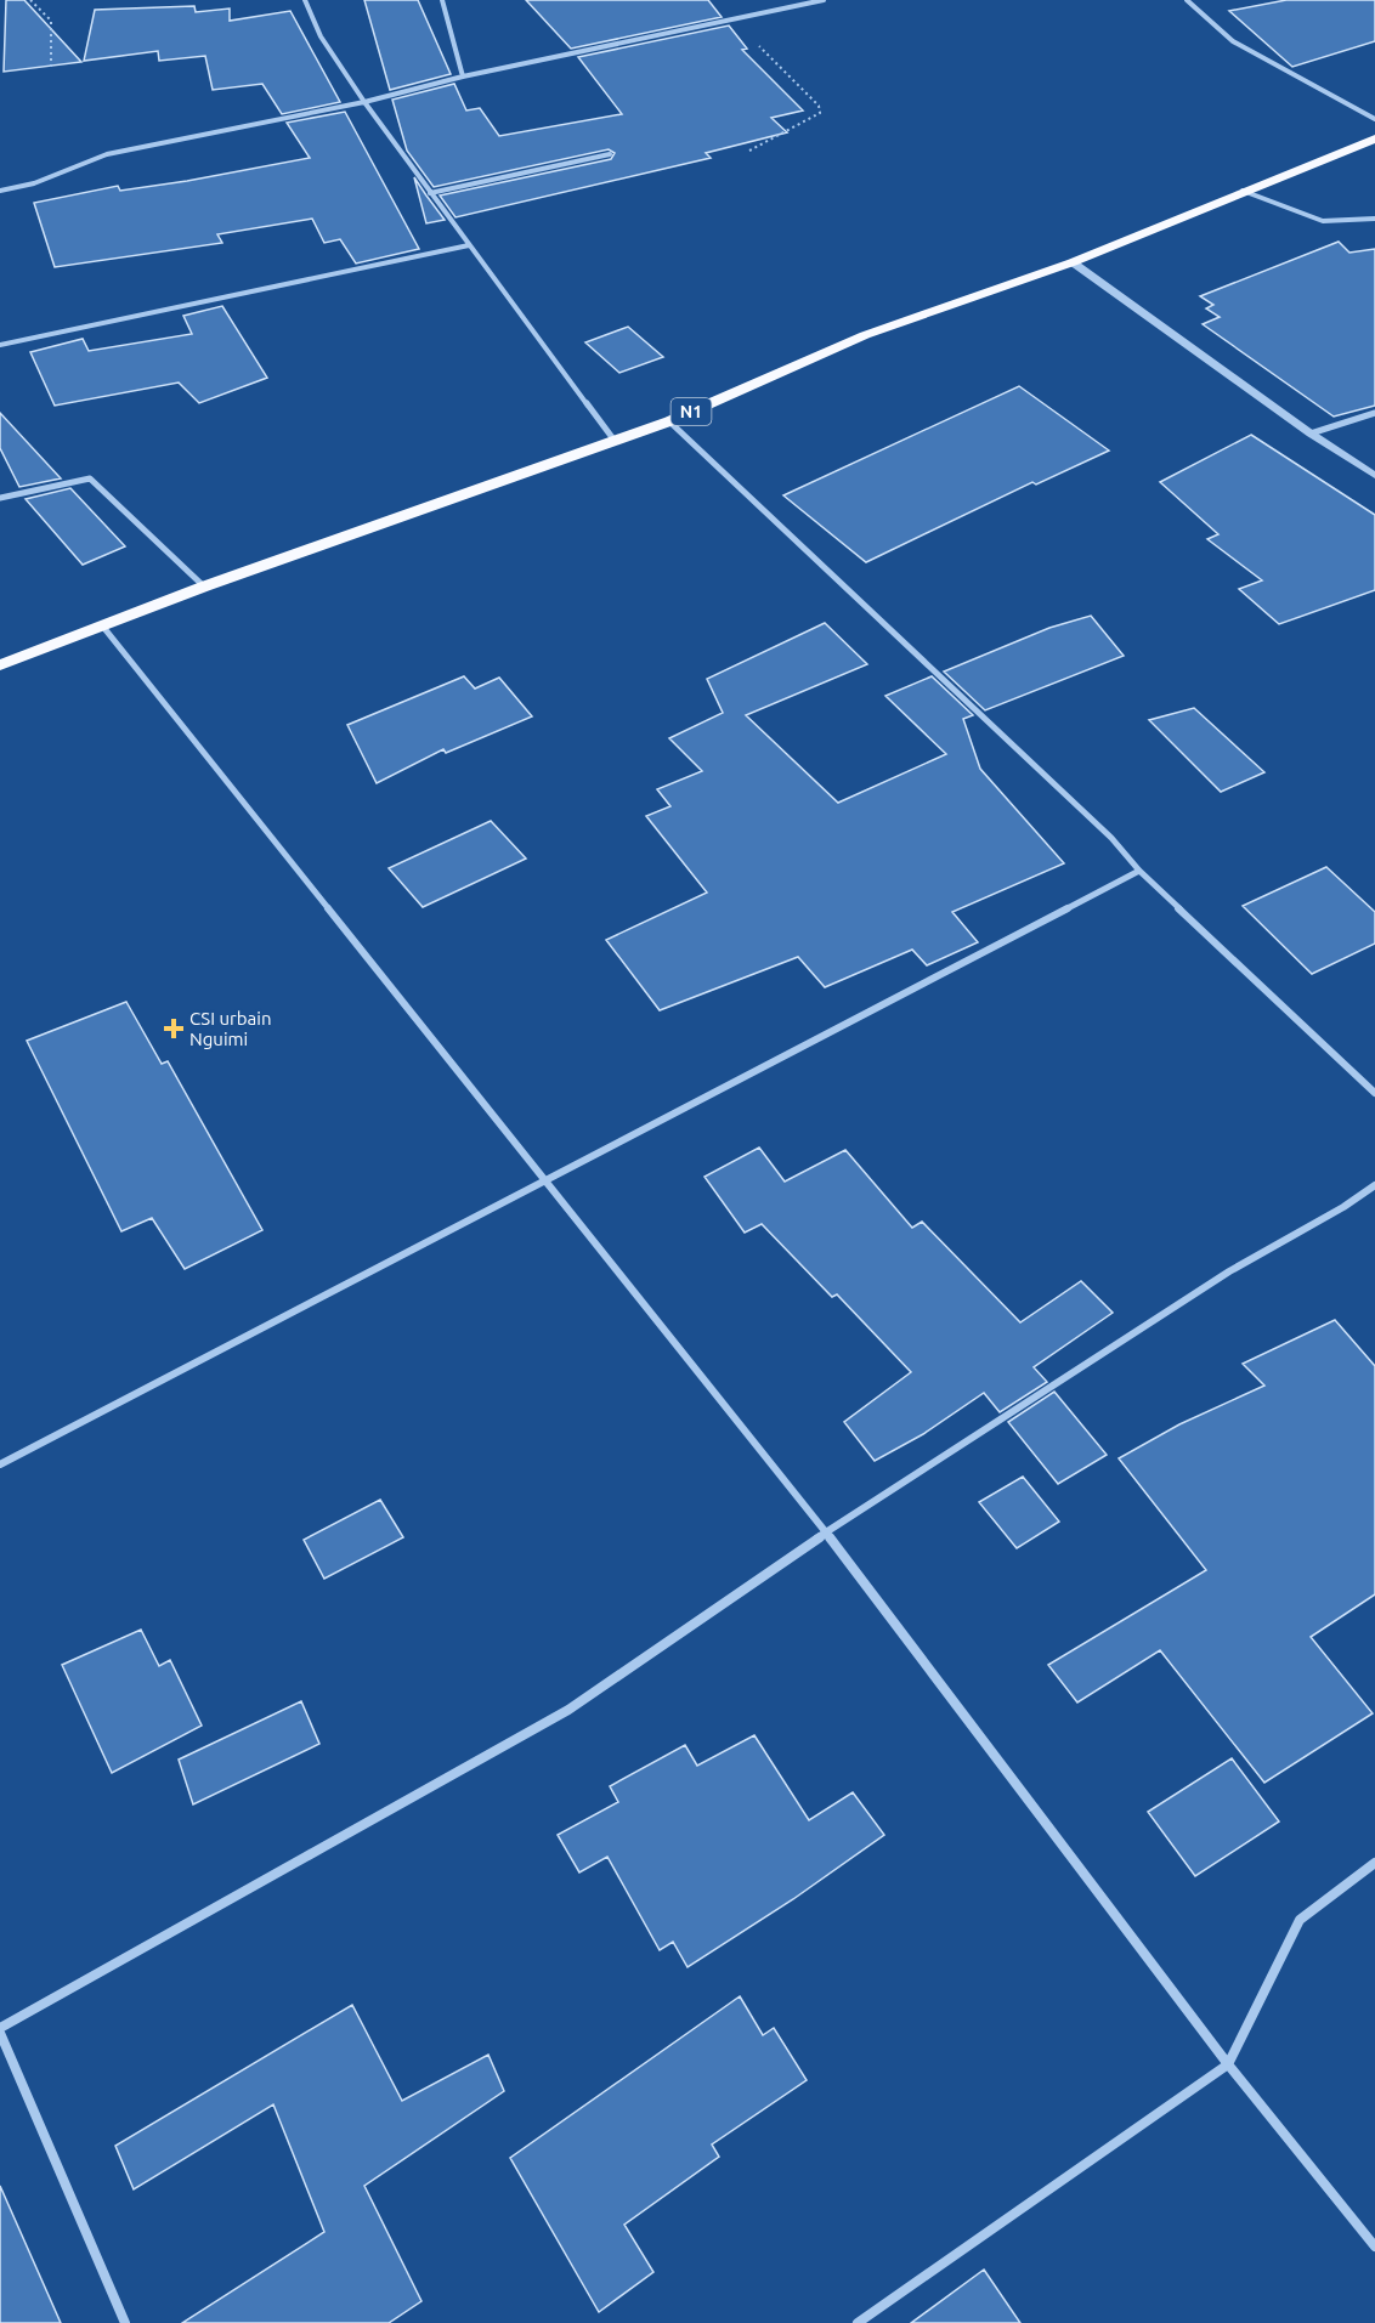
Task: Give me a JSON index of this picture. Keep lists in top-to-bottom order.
{
  "streets": {
    "highway": ["N1"]
  },
  "places": {
    "health": ["CSI urbain Nguimi"]
  }
}
